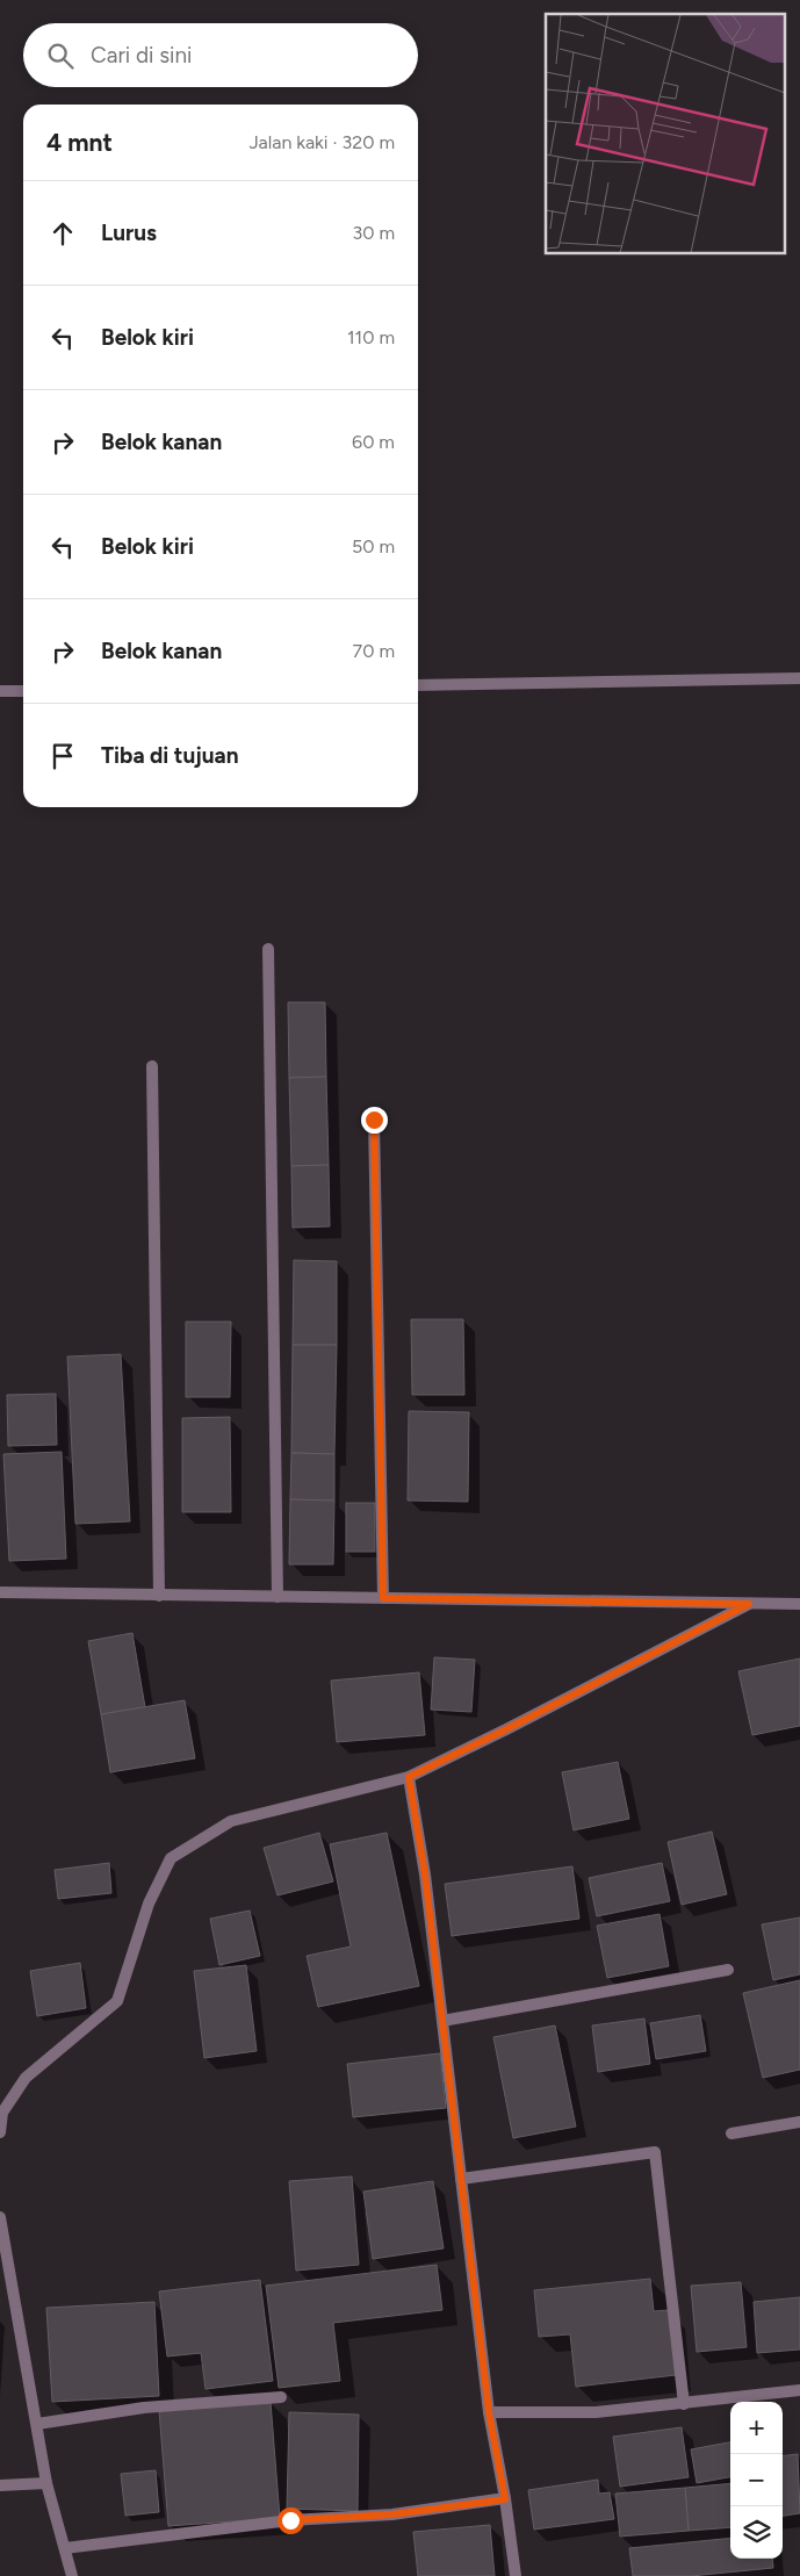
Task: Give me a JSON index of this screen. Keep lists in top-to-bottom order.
{
  "page": {
    "search": "Cari di sini",
    "heading": ["4 mnt", "Jalan kaki · 320 m"],
    "list": [
      ["Lurus", "30 m"],
      ["Belok kiri", "110 m"],
      ["Belok kanan", "60 m"],
      ["Belok kiri", "50 m"],
      ["Belok kanan", "70 m"],
      "Tiba di tujuan"
    ],
    "map_buttons": ["+", "−"]
  }
}
